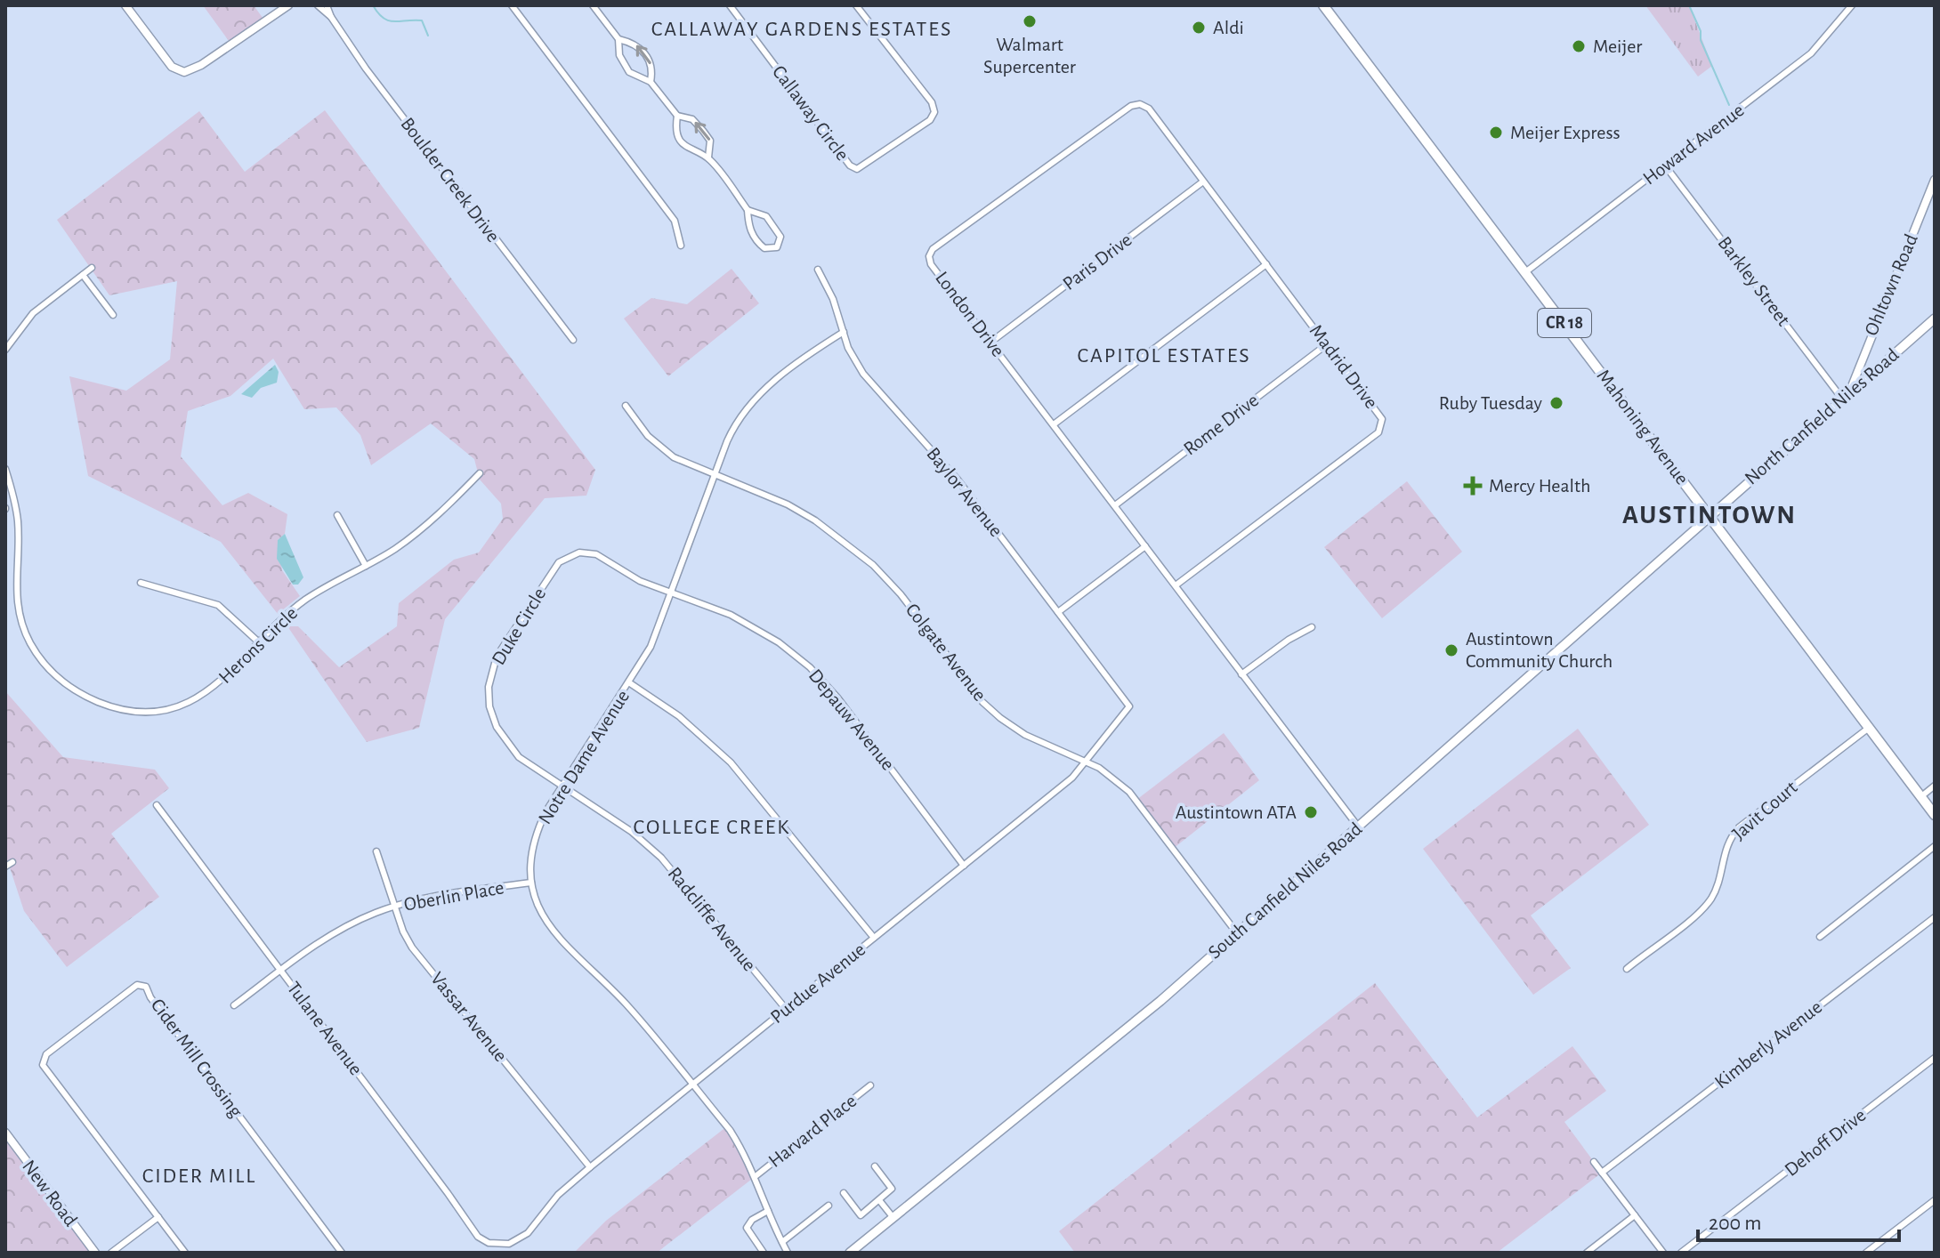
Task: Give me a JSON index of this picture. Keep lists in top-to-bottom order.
{
  "streets": {
    "main road": [
      "CR 18",
      "North Canfield Niles Road",
      "Mahoning Avenue",
      "South Canfield Niles Road"
    ],
    "street": [
      "Callaway Circle",
      "Howard Avenue",
      "Boulder Creek Drive",
      "Paris Drive",
      "Barkley Street",
      "Ohltown Road",
      "London Drive",
      "Madrid Drive",
      "Rome Drive",
      "Baylor Avenue",
      "Duke Circle",
      "Herons Circle",
      "Colgate Avenue",
      "Depauw Avenue",
      "Notre Dame Avenue",
      "Javit Court",
      "Oberlin Place",
      "Radcliffe Avenue",
      "Purdue Avenue",
      "Vassar Avenue",
      "Tulane Avenue",
      "Kimberly Avenue",
      "Cider Mill Crossing",
      "Harvard Place",
      "Dehoff Drive",
      "New Road"
    ]
  },
  "crossings": [
    ["Howard Avenue", "Barkley Street"],
    ["Howard Avenue", "Mahoning Avenue"],
    ["Paris Drive", "London Drive"],
    ["Paris Drive", "Madrid Drive"],
    ["Barkley Street", "North Canfield Niles Road"],
    ["Ohltown Road", "North Canfield Niles Road"],
    ["London Drive", "Madrid Drive"],
    ["London Drive", "Rome Drive"],
    ["London Drive", "South Canfield Niles Road"],
    ["Madrid Drive", "Rome Drive"],
    ["North Canfield Niles Road", "Mahoning Avenue"],
    ["North Canfield Niles Road", "South Canfield Niles Road"],
    ["Mahoning Avenue", "Javit Court"],
    ["Mahoning Avenue", "South Canfield Niles Road"],
    ["Baylor Avenue", "Notre Dame Avenue"],
    ["Baylor Avenue", "Purdue Avenue"],
    ["Duke Circle", "Depauw Avenue"],
    ["Duke Circle", "Notre Dame Avenue"],
    ["Duke Circle", "Radcliffe Avenue"],
    ["Colgate Avenue", "Notre Dame Avenue"],
    ["Colgate Avenue", "South Canfield Niles Road"],
    ["Colgate Avenue", "Purdue Avenue"],
    ["Depauw Avenue", "Notre Dame Avenue"],
    ["Depauw Avenue", "Purdue Avenue"],
    ["Notre Dame Avenue", "Oberlin Place"],
    ["Notre Dame Avenue", "Radcliffe Avenue"],
    ["Notre Dame Avenue", "Purdue Avenue"],
    ["Notre Dame Avenue", "Harvard Place"],
    ["Oberlin Place", "Vassar Avenue"],
    ["Oberlin Place", "Tulane Avenue"],
    ["Radcliffe Avenue", "Purdue Avenue"],
    ["Purdue Avenue", "Vassar Avenue"],
    ["Purdue Avenue", "Tulane Avenue"]
  ],
  "districts": [
    "CALLAWAY GARDENS ESTATES",
    "CAPITOL ESTATES",
    "AUSTINTOWN",
    "COLLEGE CREEK",
    "CIDER MILL"
  ],
  "places": {
    "other": [
      "Walmart Supercenter",
      "Aldi",
      "Meijer",
      "Meijer Express",
      "Ruby Tuesday",
      "Austintown Community Church",
      "Austintown ATA"
    ],
    "health": ["Mercy Health"]
  },
  "scale_bar": "200 m"
}
